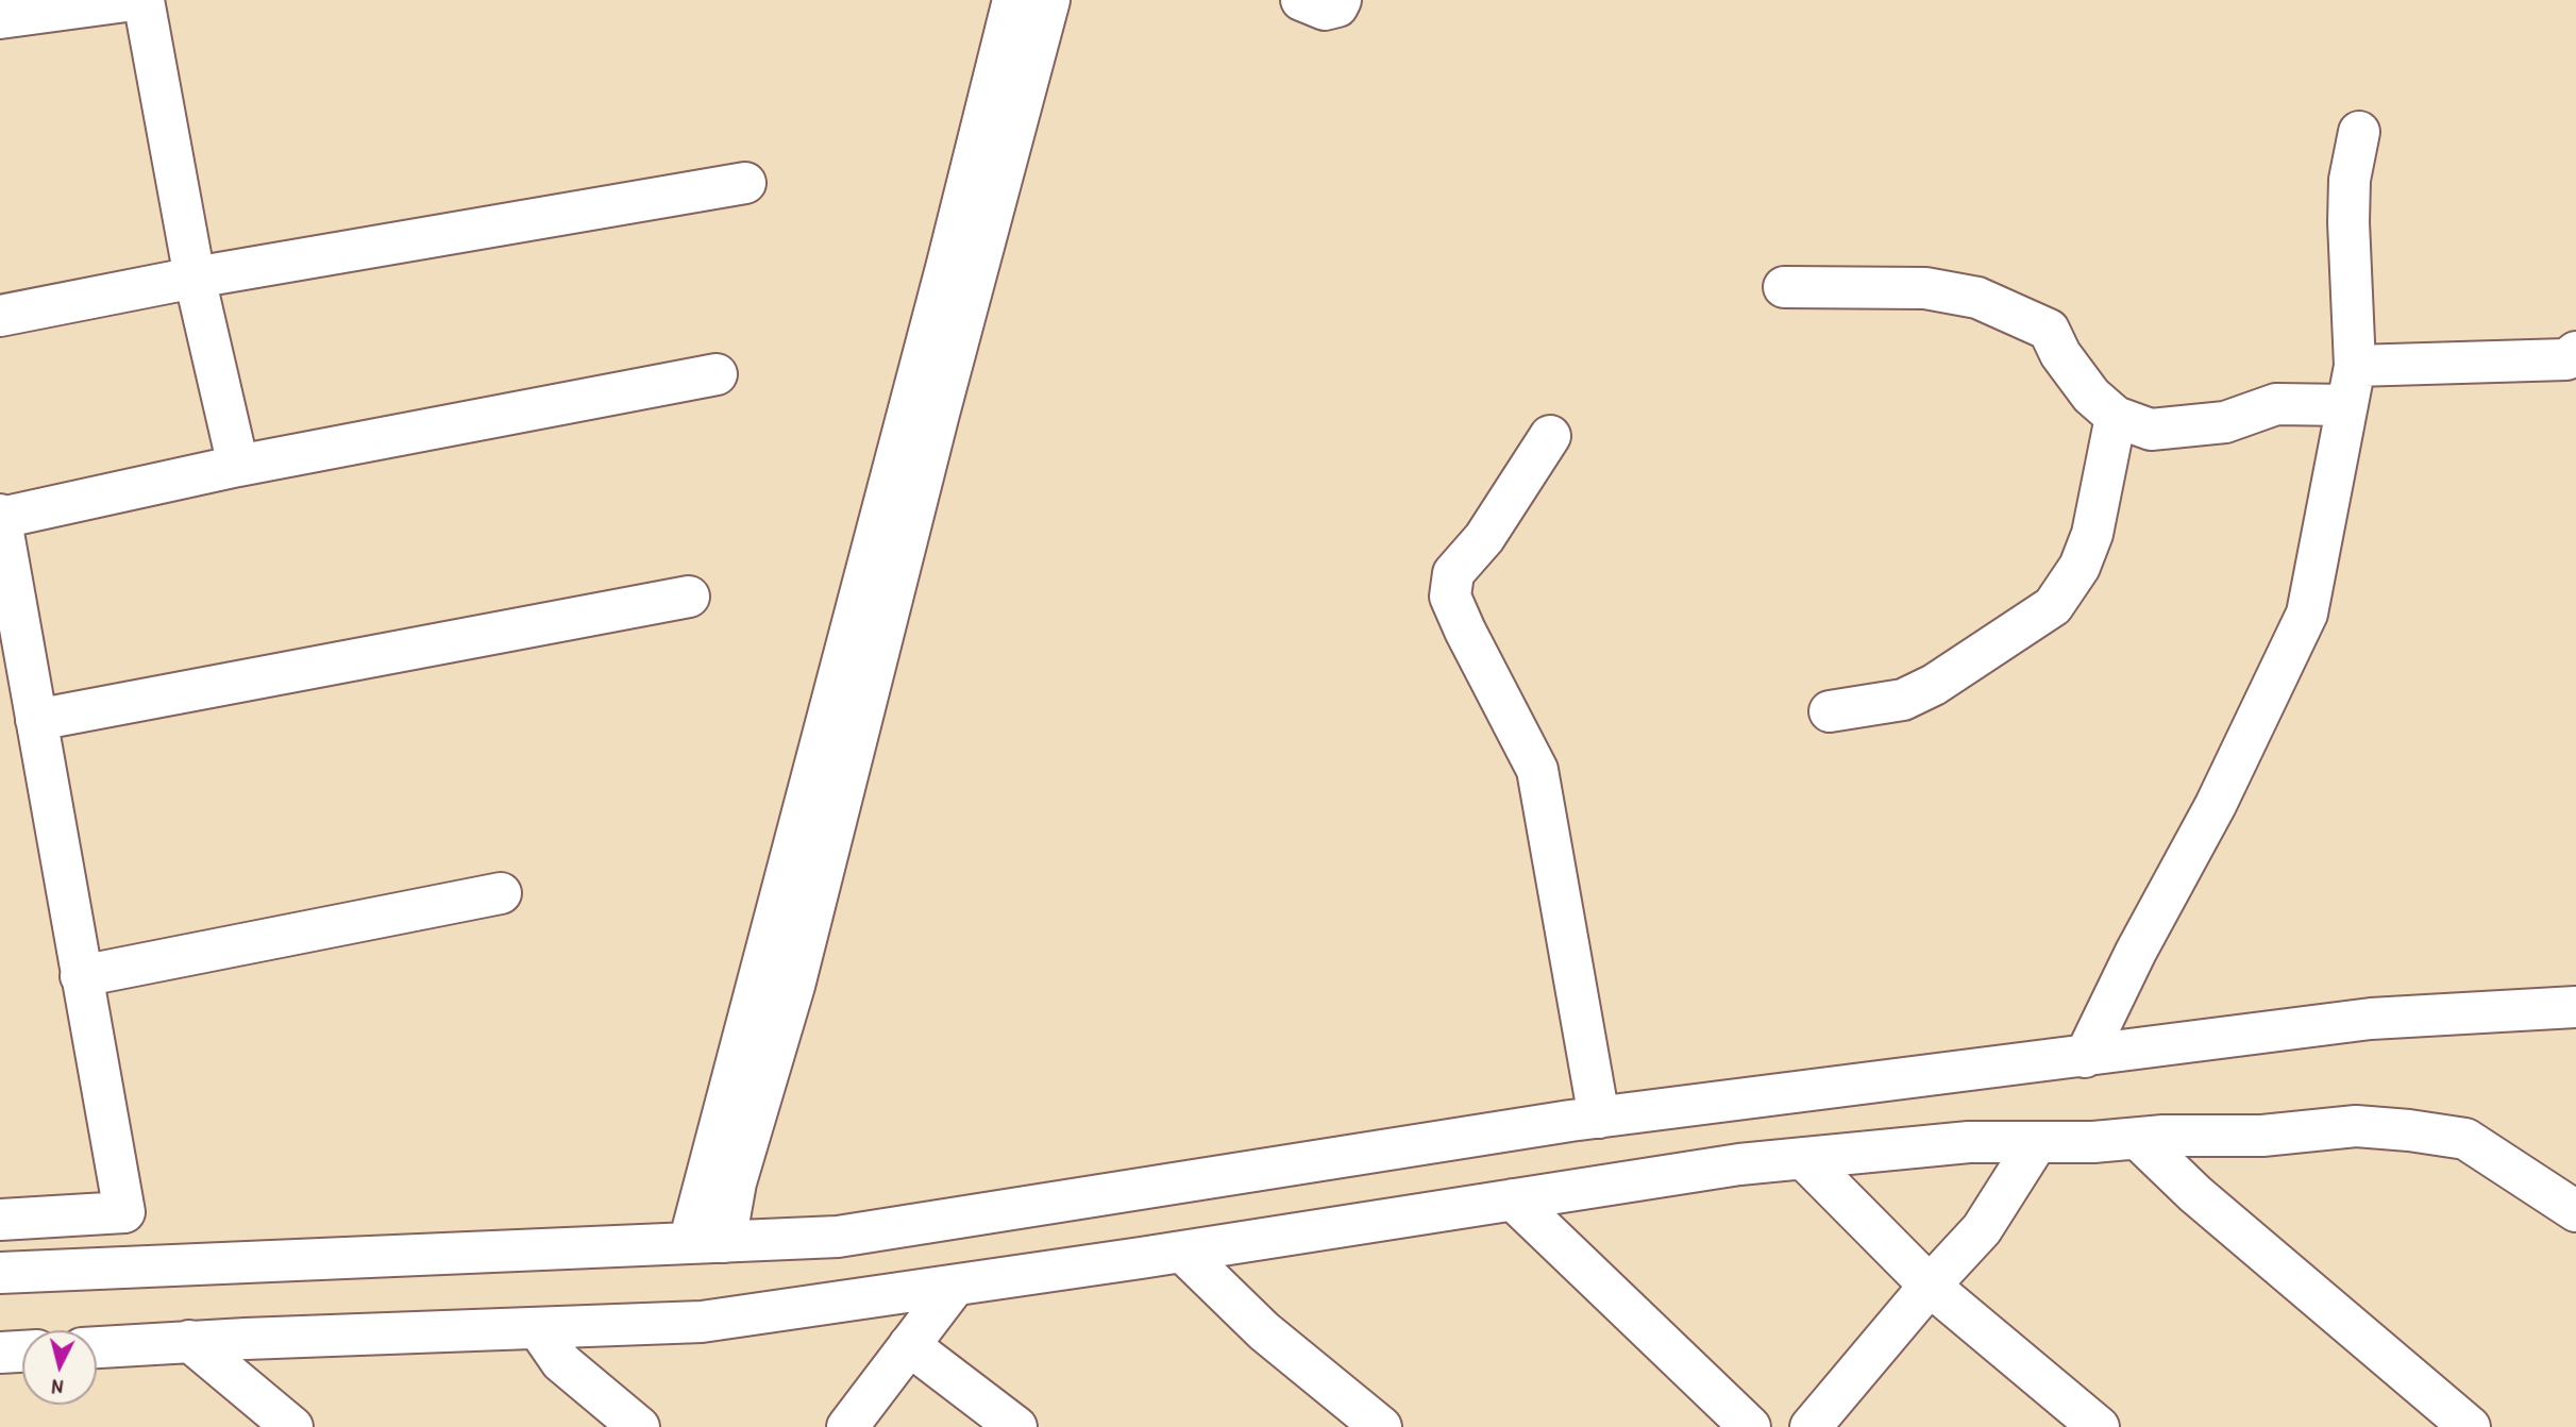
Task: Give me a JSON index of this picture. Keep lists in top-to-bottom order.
{
  "north": "bottom"
}
